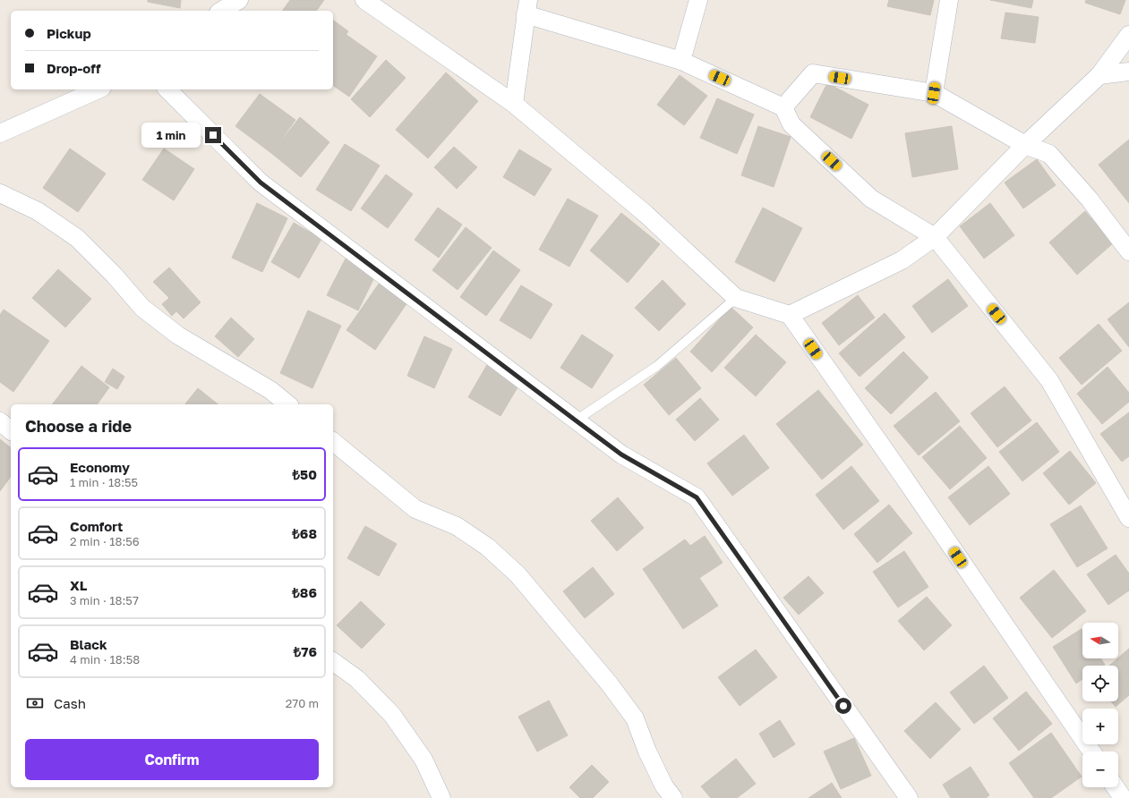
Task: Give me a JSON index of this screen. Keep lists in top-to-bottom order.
{
  "north": "left",
  "page": {
    "banner": ["Pickup", "Drop-off"],
    "bubble": "1 min",
    "heading": "Choose a ride",
    "list": [
      {
        "name": "Economy",
        "note": "1 min · 18:55",
        "value": "₺50"
      },
      {
        "name": "Comfort",
        "note": "2 min · 18:56",
        "value": "₺68"
      },
      {
        "name": "XL",
        "note": "3 min · 18:57",
        "value": "₺86"
      },
      {
        "name": "Black",
        "note": "4 min · 18:58",
        "value": "₺76"
      }
    ],
    "map_buttons": ["+", "−"],
    "pay": ["Cash", "270 m"],
    "buttons": "Confirm"
  }
}
